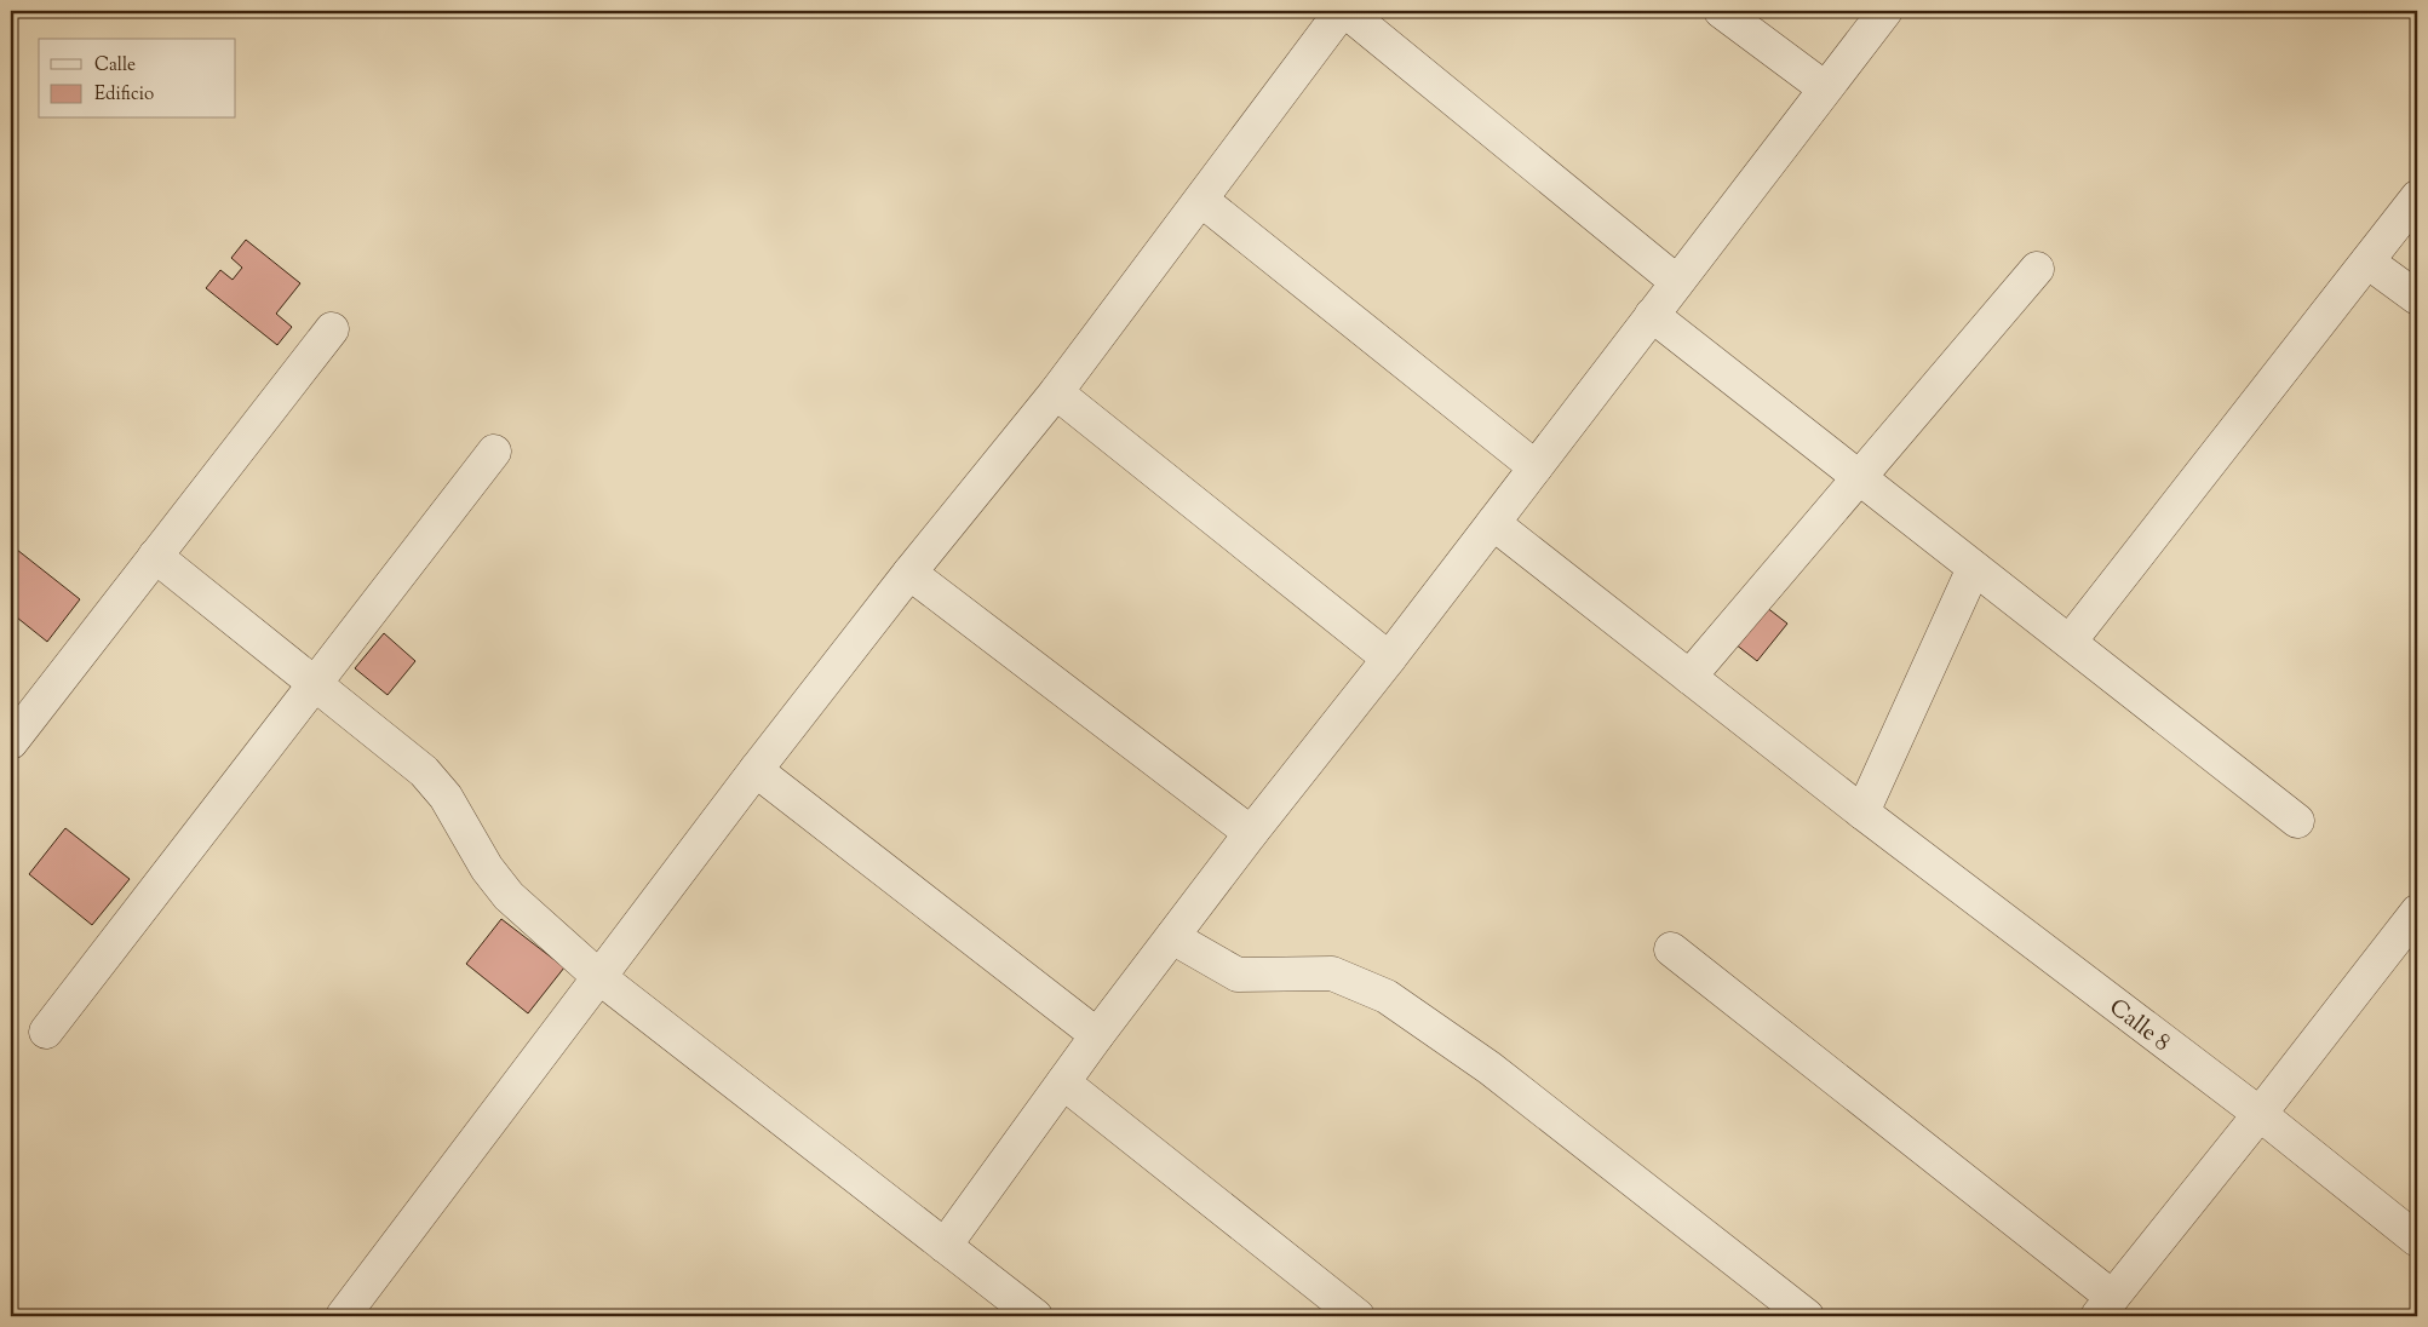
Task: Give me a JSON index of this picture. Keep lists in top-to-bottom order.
{
  "streets": {
    "street": ["Calle 8"]
  },
  "legend": ["Calle", "Edificio"]
}
